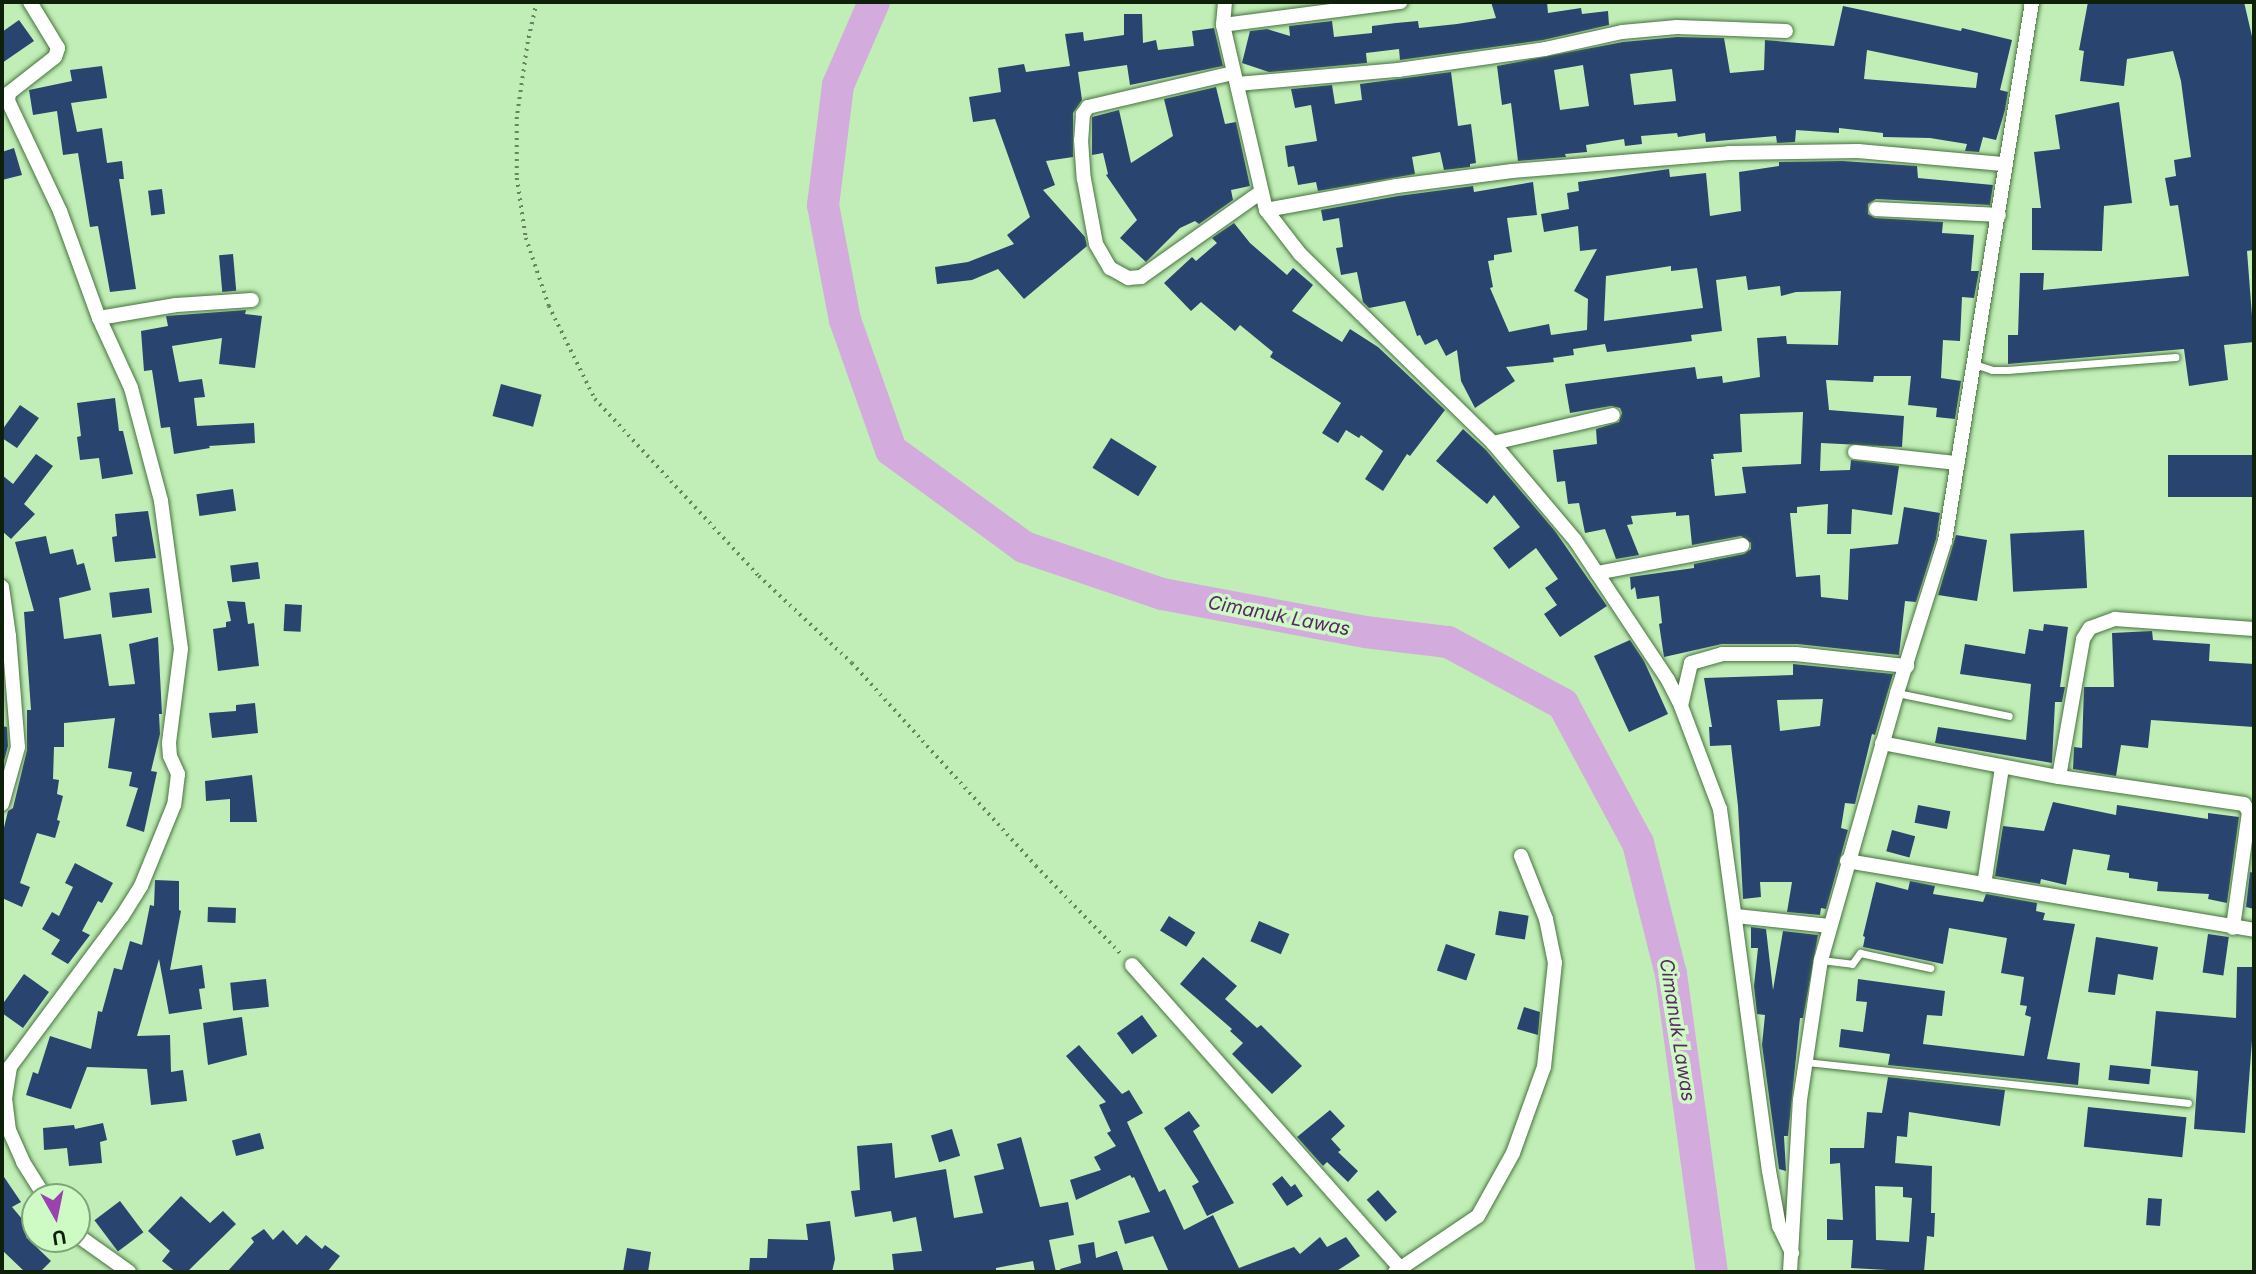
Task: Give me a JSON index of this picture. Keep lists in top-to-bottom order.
{
  "water": ["Cimanuk Lawas"],
  "north": "bottom"
}
